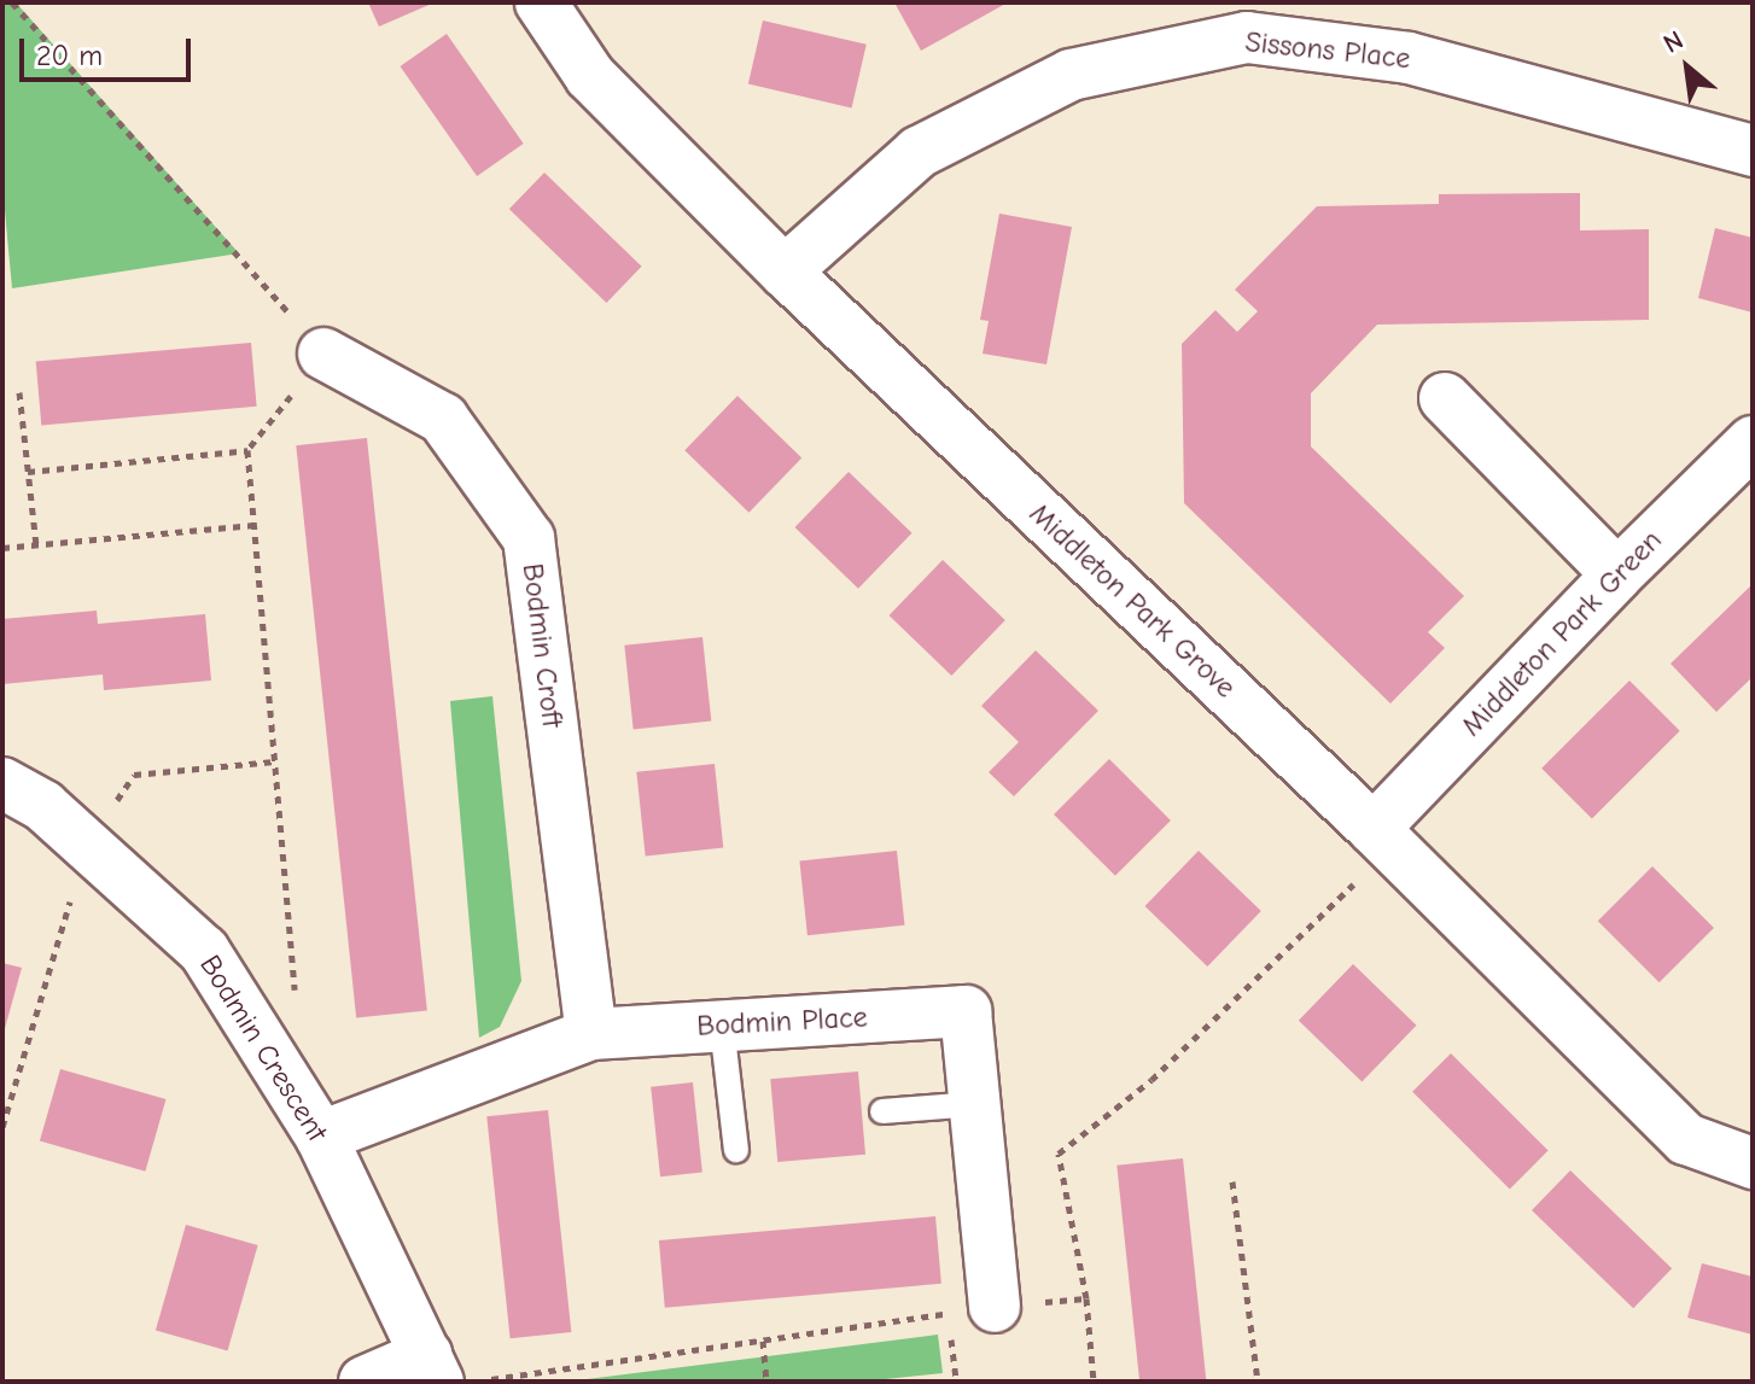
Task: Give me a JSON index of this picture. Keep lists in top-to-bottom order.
{
  "streets": {
    "street": [
      "Sissons Place",
      "Middleton Park Grove",
      "Middleton Park Green",
      "Bodmin Croft",
      "Bodmin Place",
      "Bodmin Crescent"
    ]
  },
  "crossings": [
    ["Sissons Place", "Middleton Park Grove"],
    ["Middleton Park Grove", "Middleton Park Green"],
    ["Bodmin Croft", "Bodmin Place"],
    ["Bodmin Place", "Bodmin Crescent"]
  ],
  "scale_bar": "20 m",
  "north": "top left"
}
